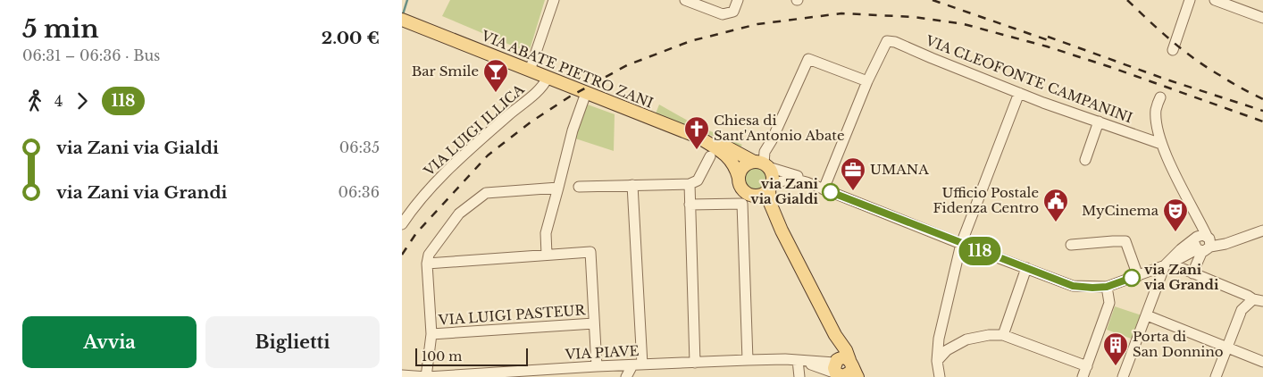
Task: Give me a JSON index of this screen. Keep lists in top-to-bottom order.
{
  "streets": {
    "main road": ["VIA ABATE PIETRO ZANI"],
    "street": [
      "VIA CLEOFONTE CAMPANINI",
      "VIA LUIGI ILLICA",
      "VIA LUIGI PASTEUR",
      "VIA PIAVE"
    ]
  },
  "crossings": [
    ["VIA ABATE PIETRO ZANI", "VIA LUIGI ILLICA"]
  ],
  "places": {
    "bar": ["Bar Smile"],
    "church": ["Chiesa di Sant'Antonio Abate"],
    "office": ["UMANA"],
    "other": ["via Zani via Gialdi", "via Zani via Grandi"],
    "public building": ["Ufficio Postale Fidenza Centro"],
    "theatre": ["MyCinema"],
    "building": ["Porta di San Donnino"]
  },
  "lines": ["bus line 118"],
  "scale_bar": "100 m",
  "page": {
    "heading": ["5 min", "06:31 – 06:36 · Bus", "2.00 €"],
    "on_map": "118",
    "legs": ["4", "118"],
    "list": [
      {
        "name": "via Zani via Gialdi",
        "value": "06:35"
      },
      {
        "name": "via Zani via Grandi",
        "value": "06:36"
      }
    ],
    "buttons": ["Avvia", "Biglietti"],
    "scale": "100 m"
  }
}
